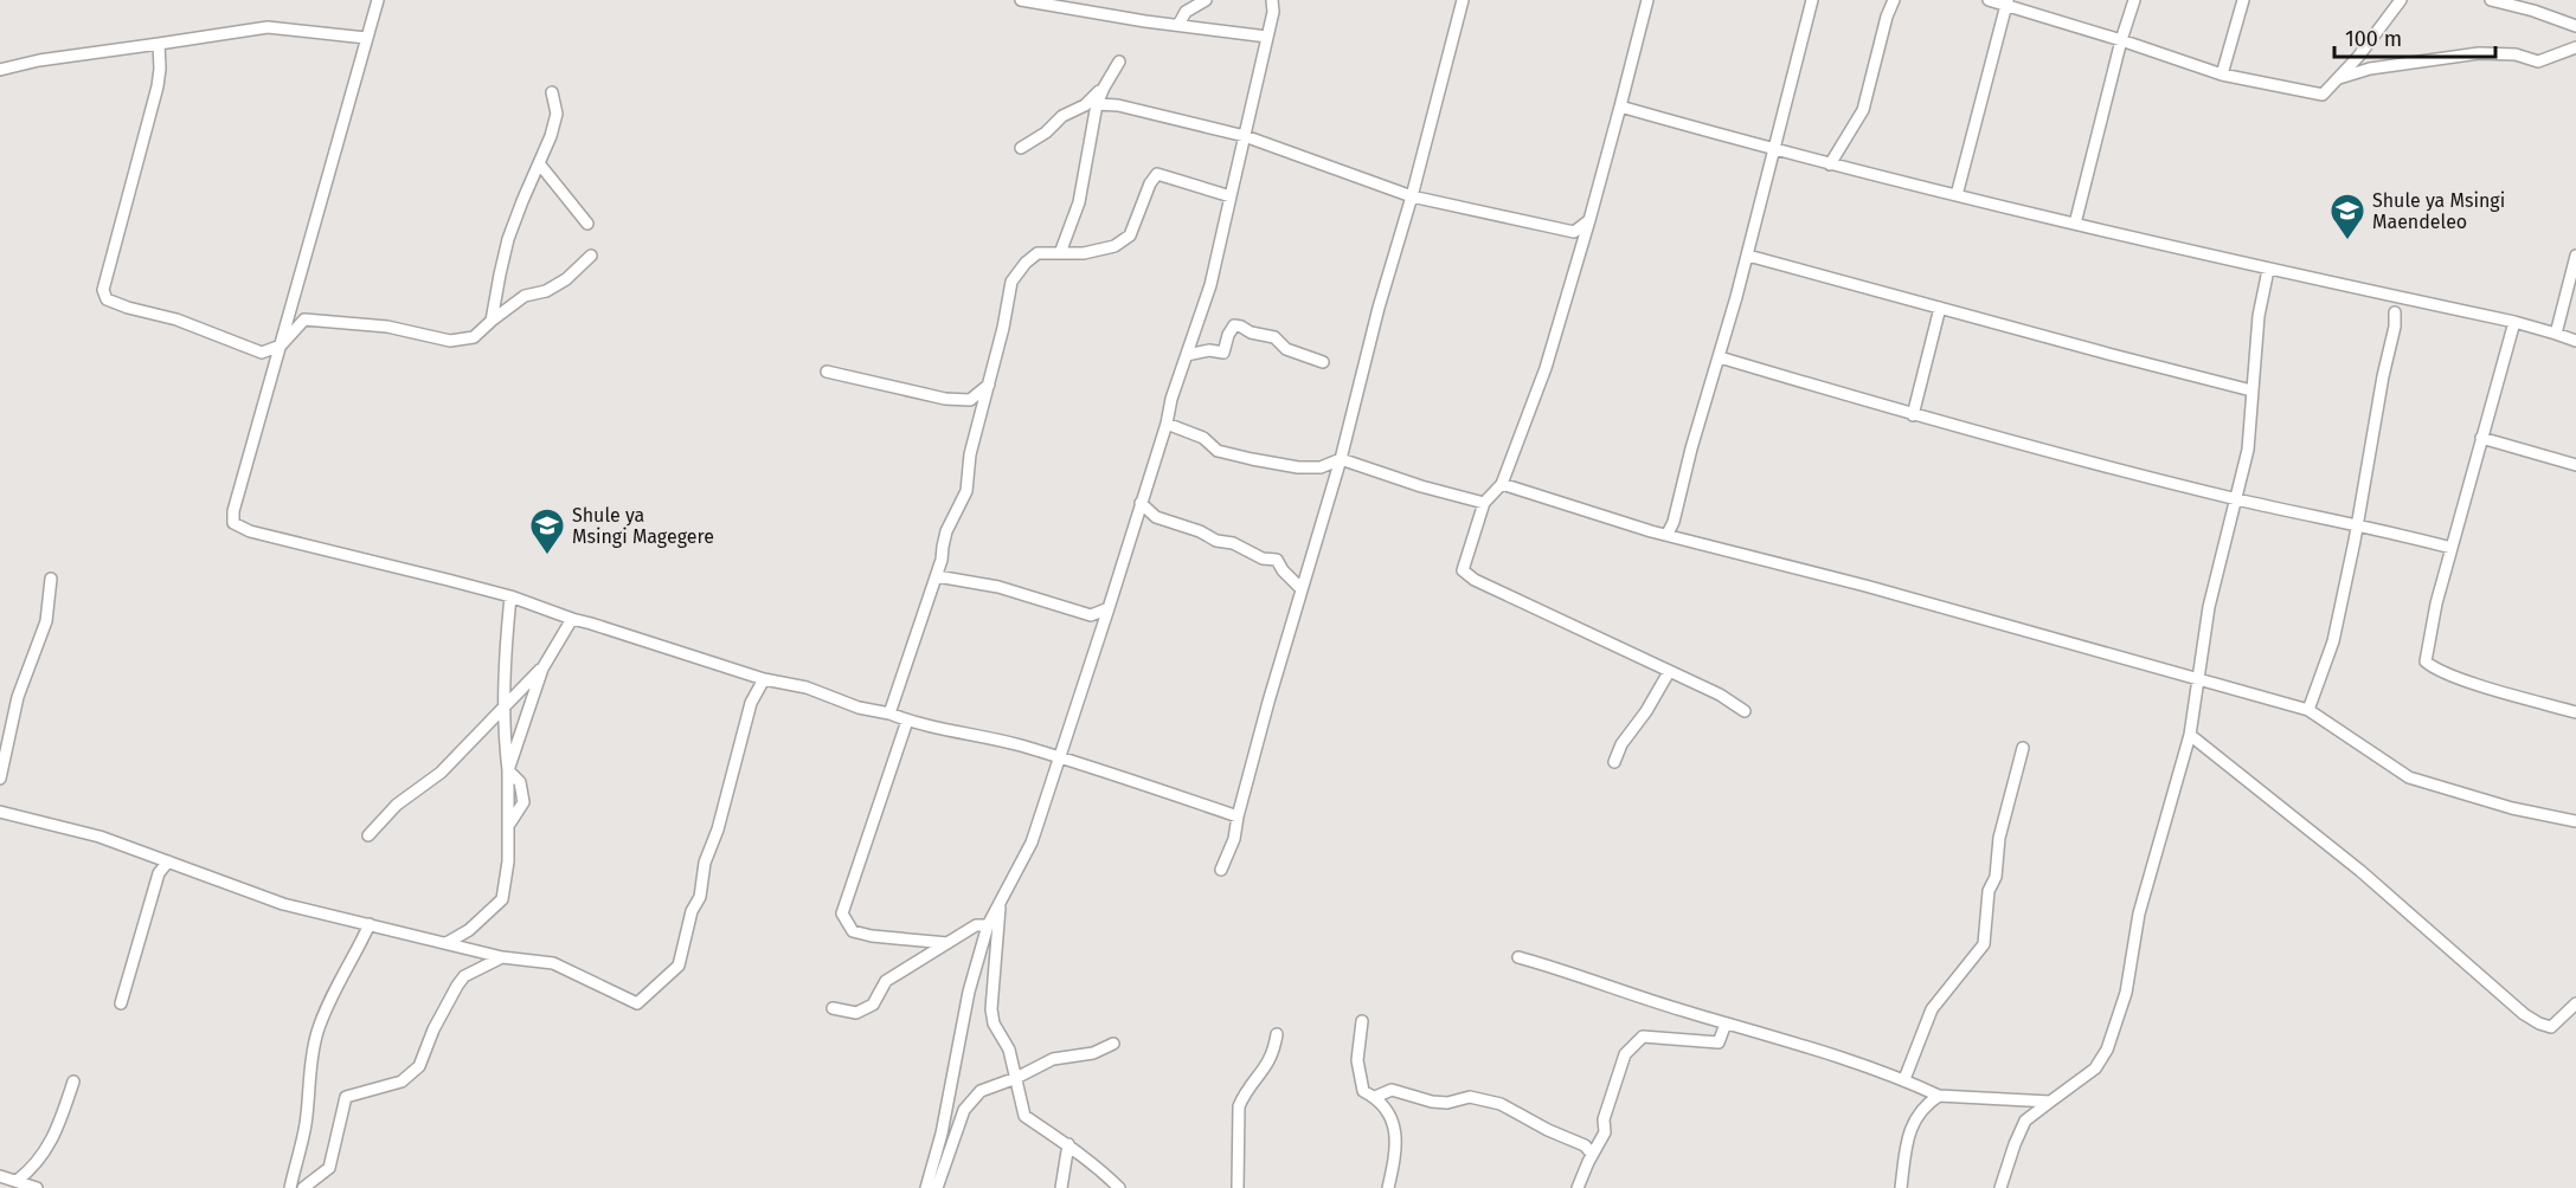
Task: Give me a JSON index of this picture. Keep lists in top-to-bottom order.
{
  "places": {
    "school or university": ["Shule ya Msingi Maendeleo", "Shule ya Msingi Magegere"]
  },
  "scale_bar": "100 m"
}
